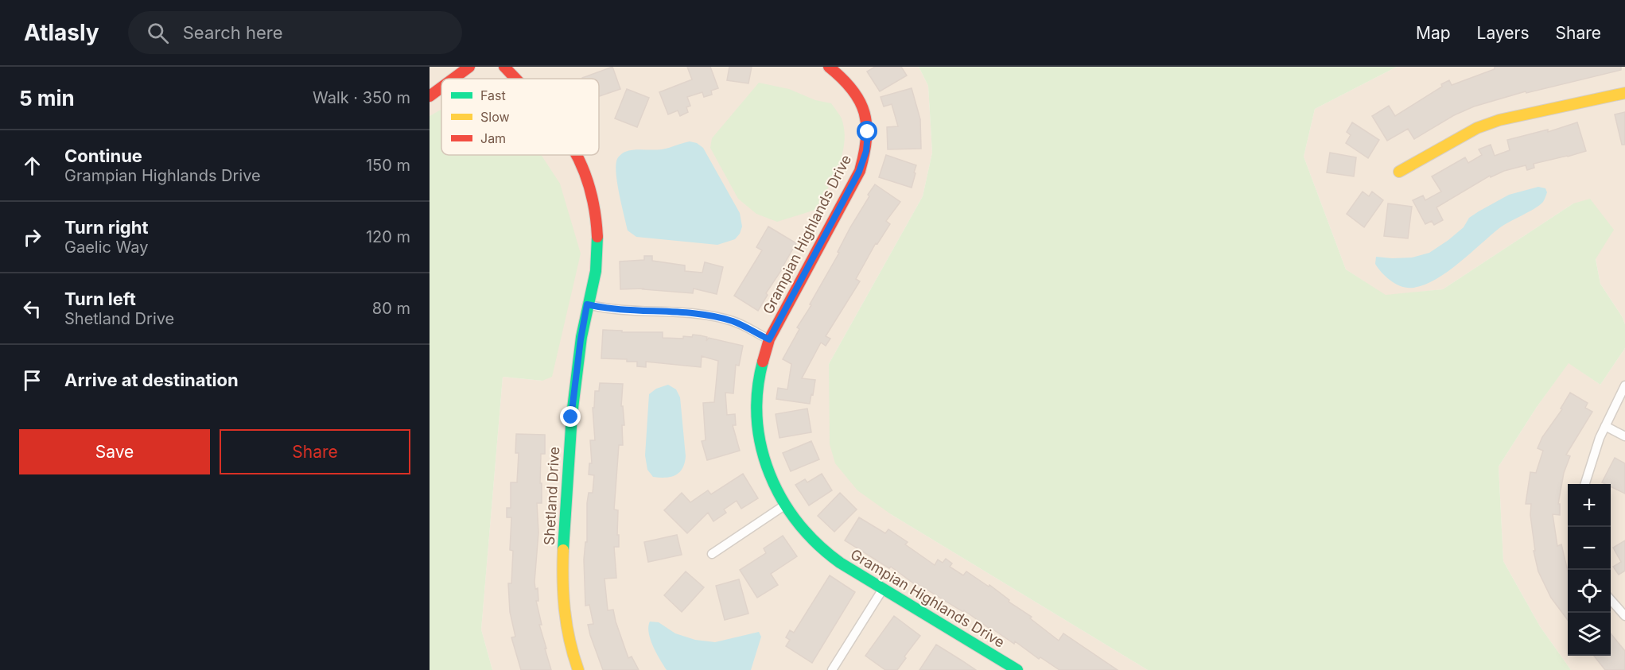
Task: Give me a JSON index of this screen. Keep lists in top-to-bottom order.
{
  "streets": {
    "street": ["Grampian Highlands Drive", "Shetland Drive"]
  },
  "legend": ["Fast", "Slow", "Jam"],
  "page": {
    "header": "Atlasly",
    "search": "Search here",
    "nav": ["Map", "Layers", "Share"],
    "heading": ["5 min", "Walk · 350 m"],
    "list": [
      ["Continue", "Grampian Highlands Drive", "150 m"],
      ["Turn right", "Gaelic Way", "120 m"],
      ["Turn left", "Shetland Drive", "80 m"],
      "Arrive at destination"
    ],
    "buttons": ["Save", "Share"],
    "map_buttons": ["+", "−"]
  }
}
